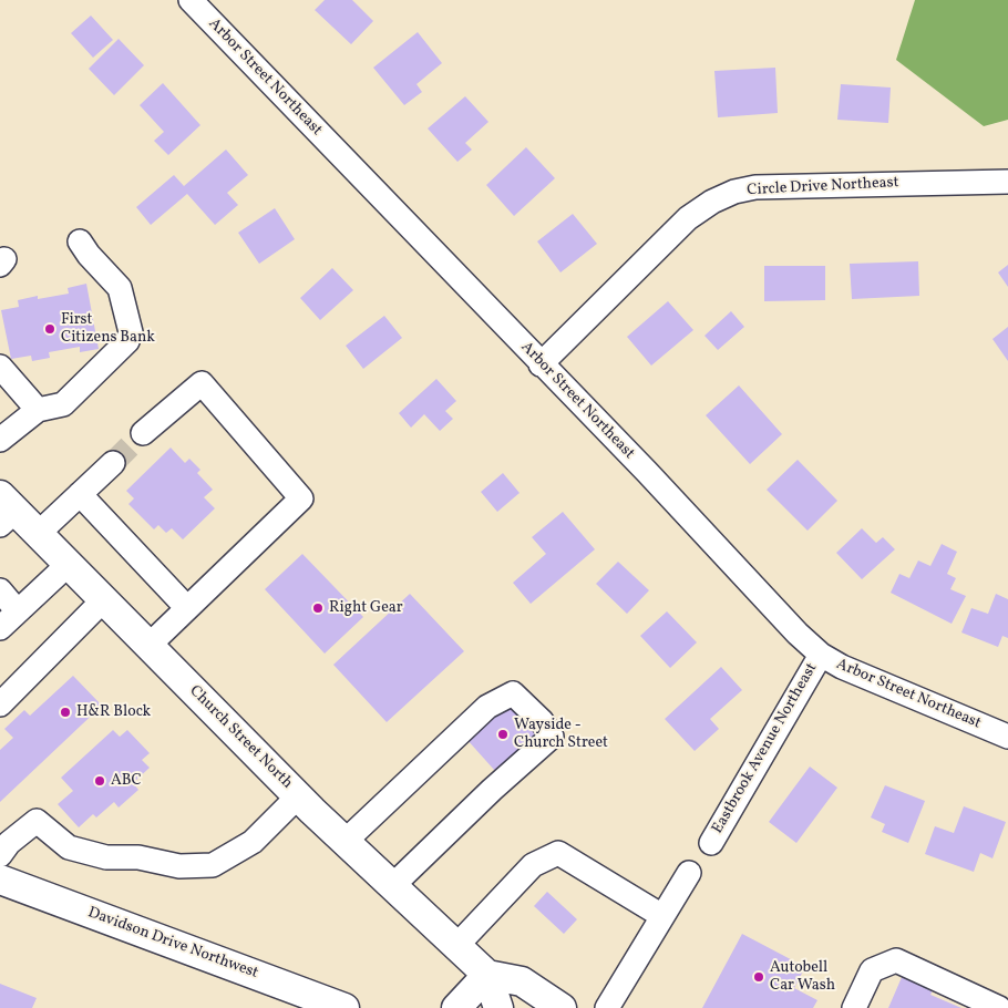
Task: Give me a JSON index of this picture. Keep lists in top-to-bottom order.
{
  "streets": {
    "main road": ["Church Street North", "Davidson Drive Northwest"],
    "street": ["Arbor Street Northeast", "Circle Drive Northeast", "Eastbrook Avenue Northeast"]
  },
  "crossings": [
    ["Arbor Street Northeast", "Circle Drive Northeast"],
    ["Arbor Street Northeast", "Eastbrook Avenue Northeast"]
  ],
  "places": [
    "First Citizens Bank",
    "Right Gear",
    "H&R Block",
    "Wayside - Church Street",
    "ABC",
    "Autobell Car Wash"
  ]
}
